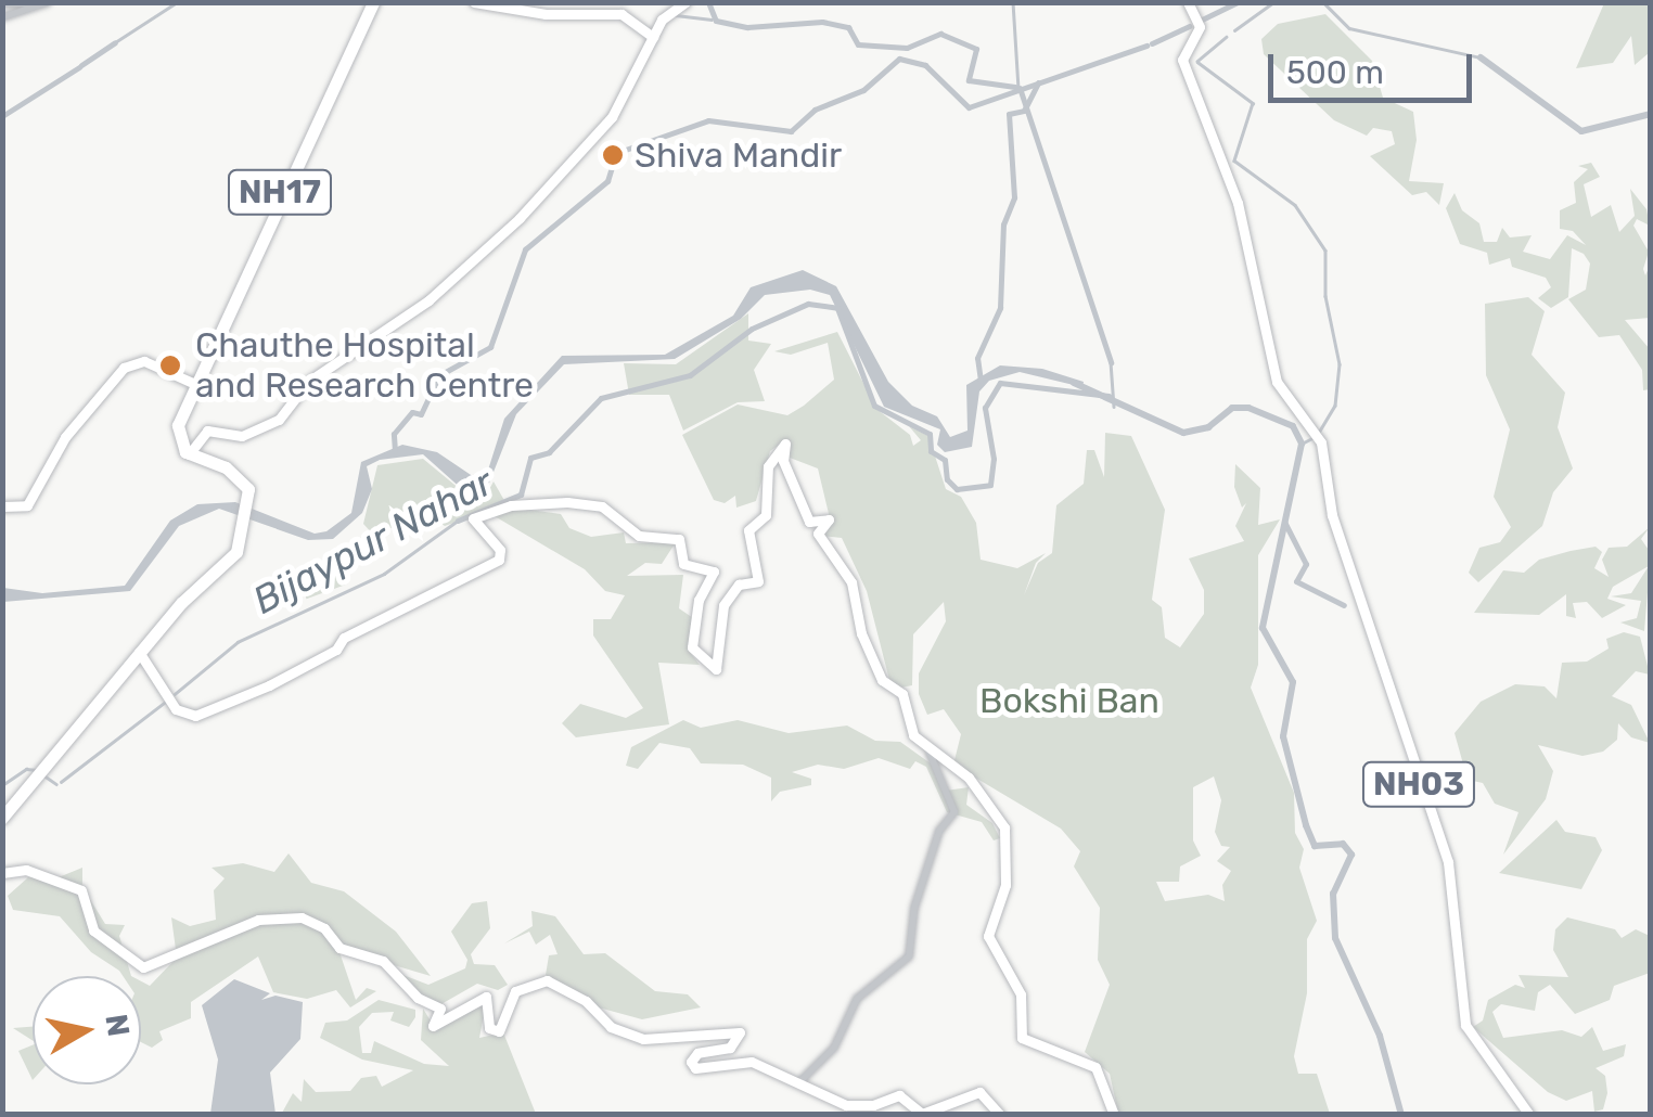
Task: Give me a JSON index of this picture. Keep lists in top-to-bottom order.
{
  "streets": {
    "highway": ["NH17"],
    "main road": ["NH03"]
  },
  "water": ["Bijaypur Nahar"],
  "parks": ["Bokshi Ban"],
  "places": ["Shiva Mandir", "Chauthe Hospital and Research Centre"],
  "scale_bar": "500 m",
  "north": "right"
}
